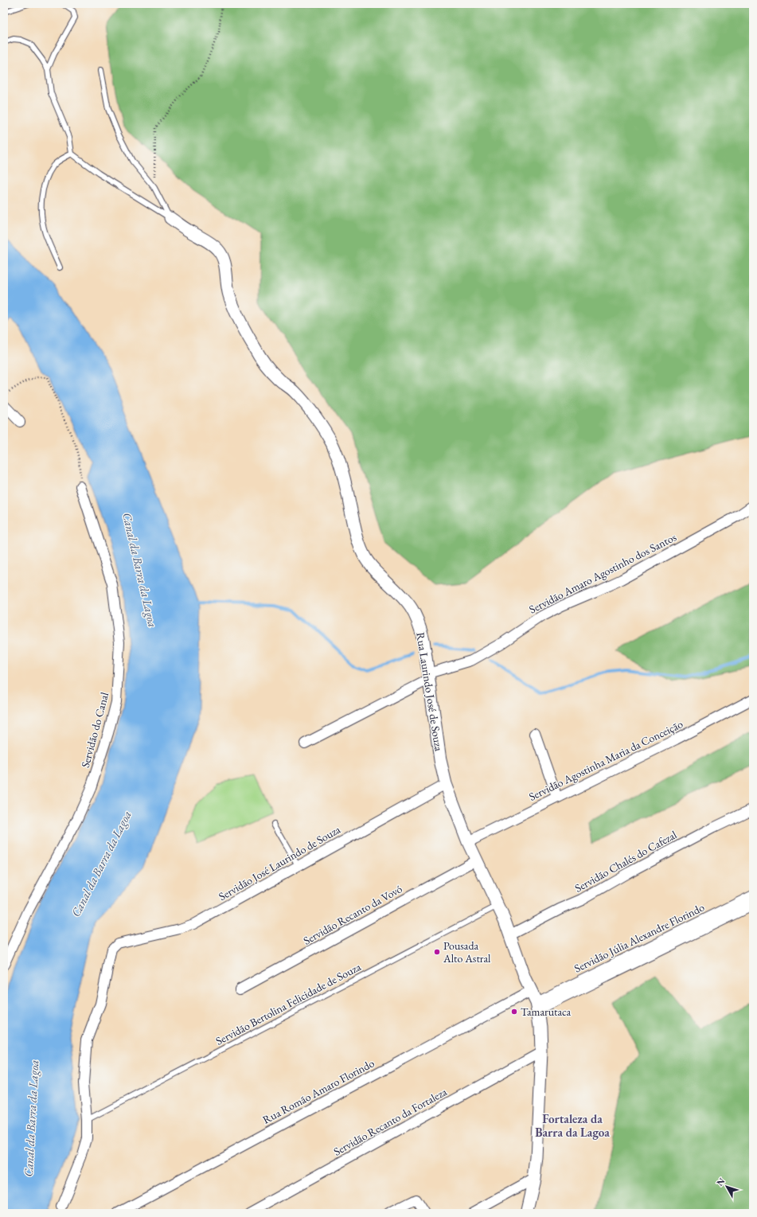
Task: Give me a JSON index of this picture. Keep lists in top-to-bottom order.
{
  "streets": {
    "street": [
      "Servidão Amaro Agostinho dos Santos",
      "Rua Laurindo José de Souza",
      "Servidão do Canal",
      "Servidão Agostinha Maria da Conceição",
      "Servidão Chalés do Cafezal",
      "Servidão José Laurindo de Souza",
      "Servidão Recanto da Vovó",
      "Servidão Júlia Alexandre Florindo",
      "Rua Romão Amaro Florindo",
      "Servidão Recanto da Fortaleza"
    ],
    "lane": ["Servidão Bertolina Felicidade de Souza"]
  },
  "crossings": [
    ["Servidão Amaro Agostinho dos Santos", "Rua Laurindo José de Souza"],
    ["Rua Laurindo José de Souza", "Servidão Agostinha Maria da Conceição"],
    ["Rua Laurindo José de Souza", "Servidão Chalés do Cafezal"],
    ["Rua Laurindo José de Souza", "Servidão José Laurindo de Souza"],
    ["Rua Laurindo José de Souza", "Servidão Recanto da Vovó"],
    ["Rua Laurindo José de Souza", "Servidão Júlia Alexandre Florindo"],
    ["Rua Laurindo José de Souza", "Servidão Bertolina Felicidade de Souza"],
    ["Rua Laurindo José de Souza", "Rua Romão Amaro Florindo"],
    ["Rua Laurindo José de Souza", "Servidão Recanto da Fortaleza"],
    ["Servidão José Laurindo de Souza", "Servidão Bertolina Felicidade de Souza"]
  ],
  "districts": ["Fortaleza da Barra da Lagoa"],
  "water": ["Canal da Barra da Lagoa"],
  "places": ["Pousada Alto Astral", "Tamarutaca"],
  "north": "top left"
}
